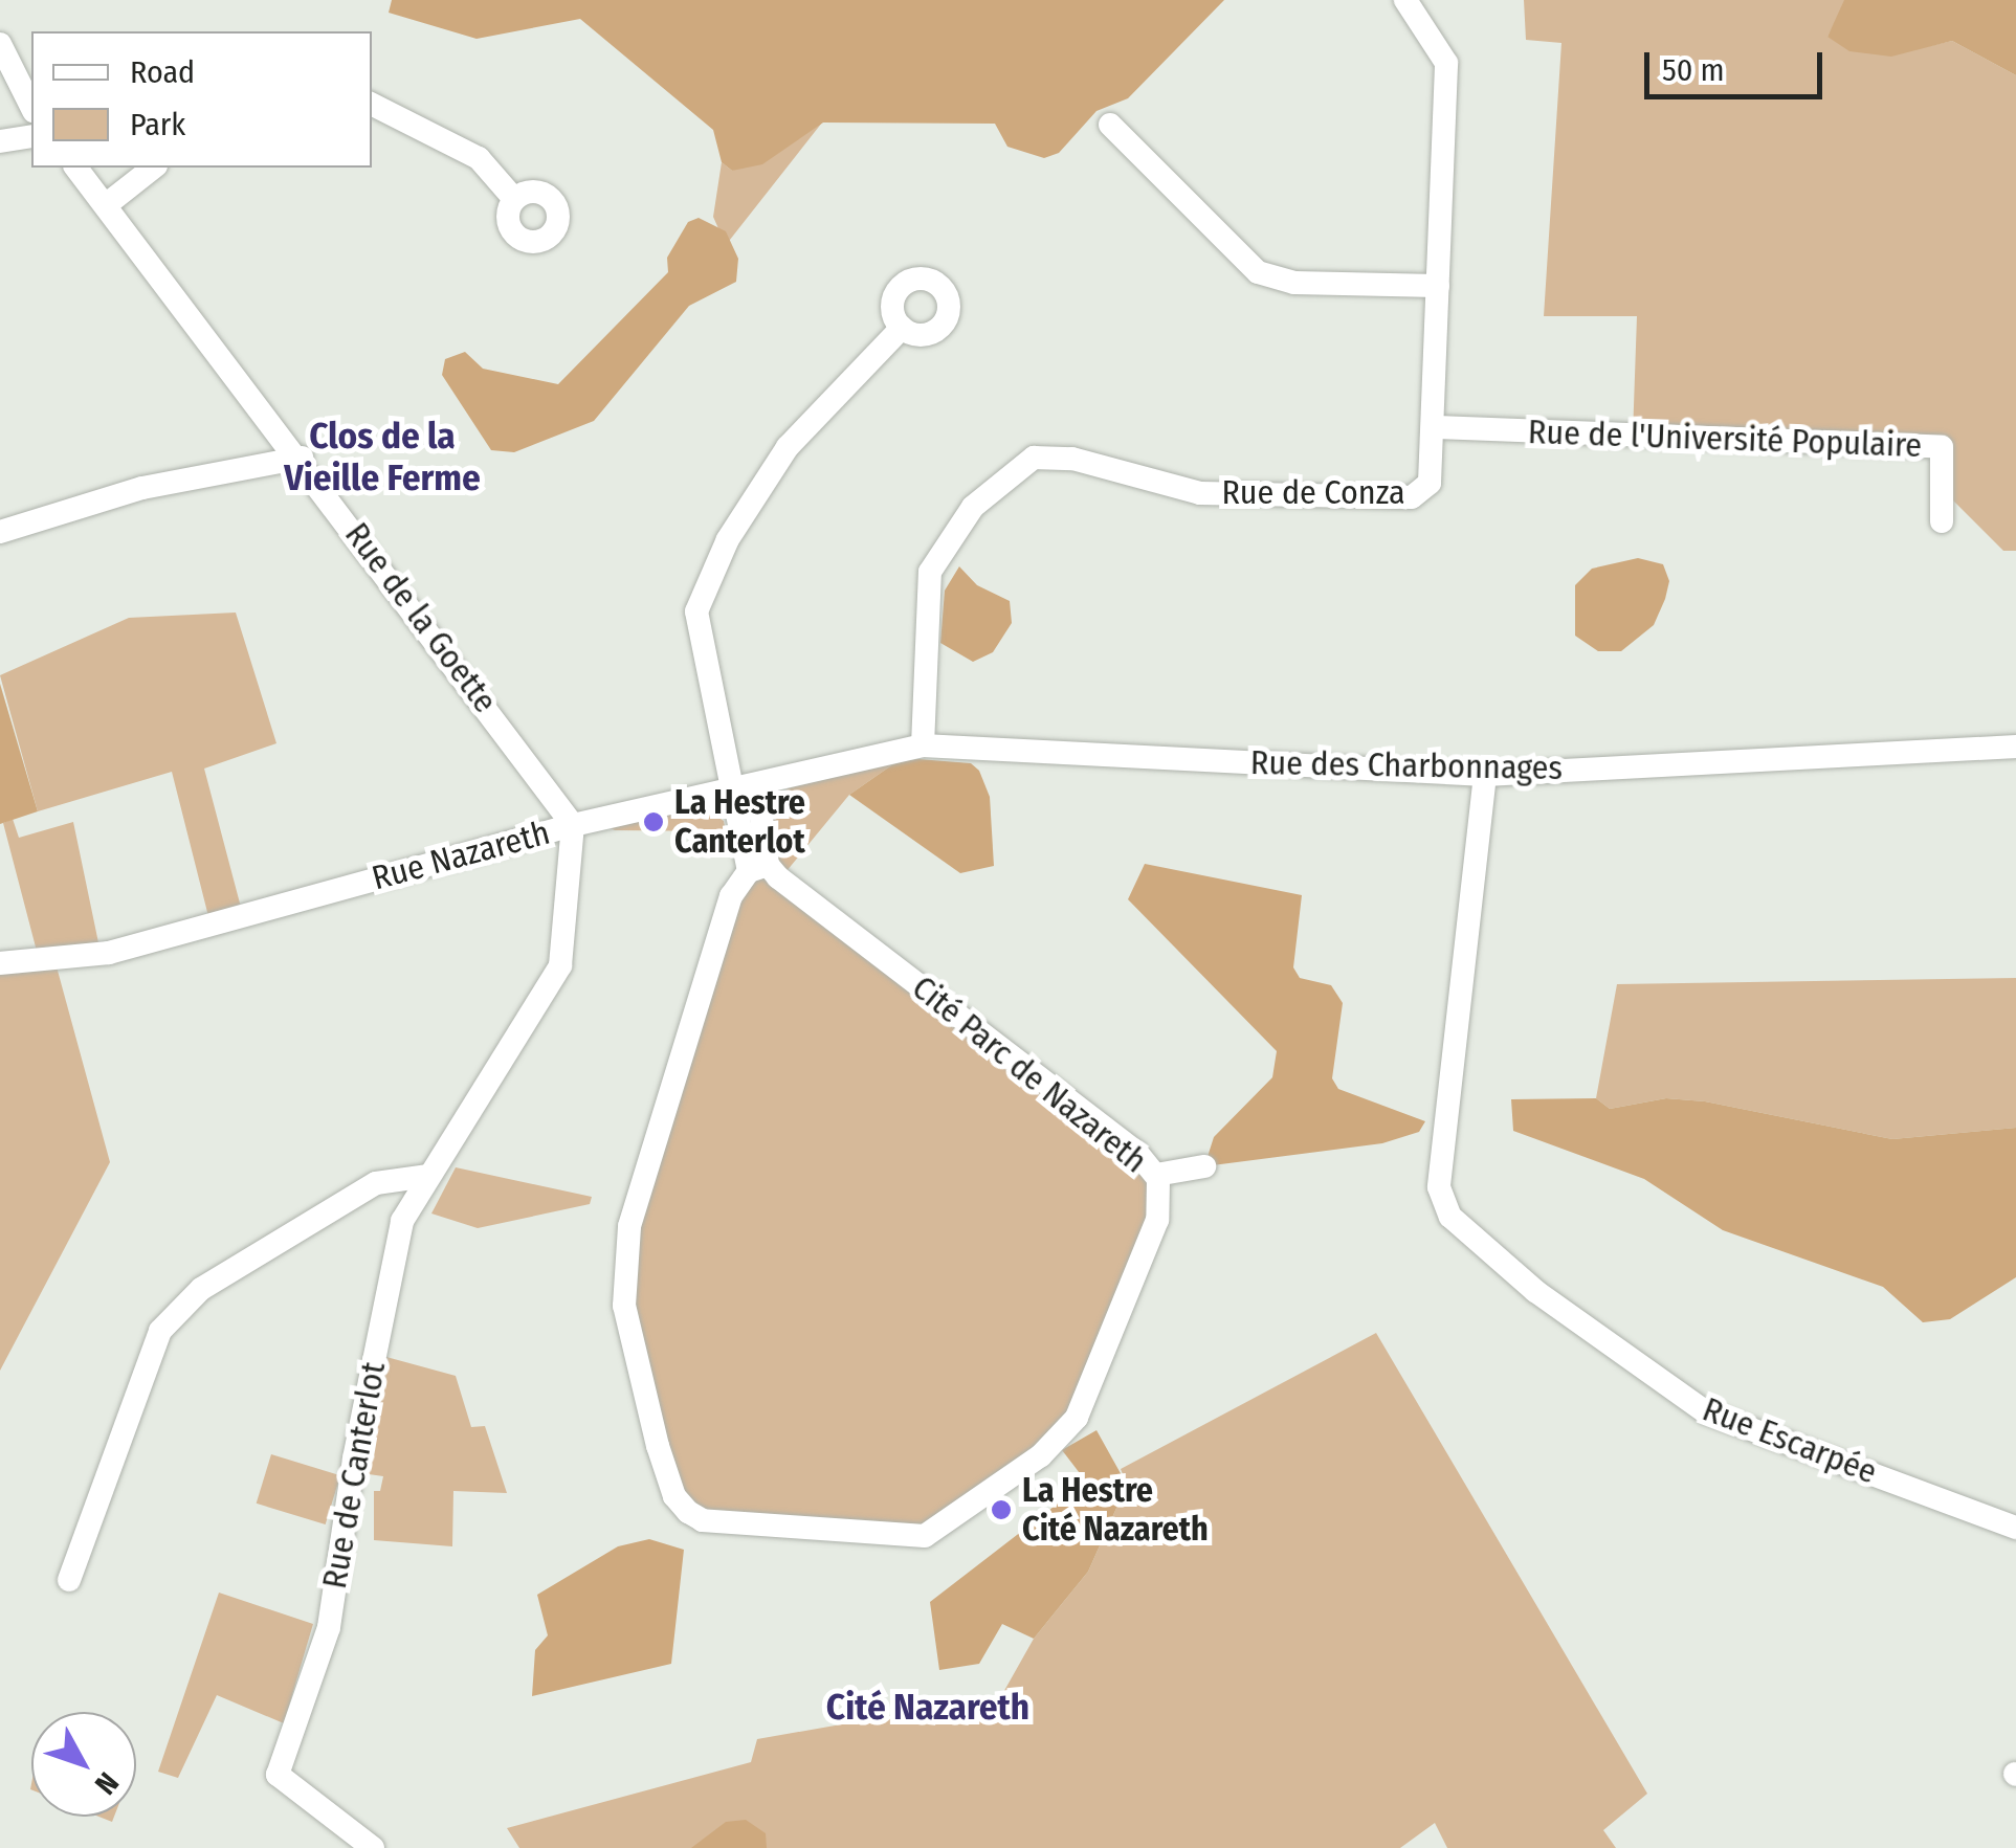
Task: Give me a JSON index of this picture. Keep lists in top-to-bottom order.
{
  "streets": {
    "street": [
      "Rue de l'Université Populaire",
      "Rue de Conza",
      "Rue de la Goette",
      "Rue des Charbonnages",
      "Rue Nazareth",
      "Cité Parc de Nazareth",
      "Rue Escarpée",
      "Rue de Canterlot"
    ]
  },
  "crossings": [
    ["Rue de l'Université Populaire", "Rue de Conza"],
    ["Rue de Conza", "Rue des Charbonnages"],
    ["Rue de Conza", "Rue Nazareth"],
    ["Rue de la Goette", "Rue Nazareth"],
    ["Rue de la Goette", "Rue de Canterlot"],
    ["Rue des Charbonnages", "Rue Nazareth"],
    ["Rue des Charbonnages", "Rue Escarpée"],
    ["Rue Nazareth", "Rue de Canterlot"]
  ],
  "districts": ["Clos de la Vieille Ferme", "Cité Nazareth"],
  "places": ["La Hestre Canterlot", "La Hestre Cité Nazareth"],
  "legend": ["Road", "Park"],
  "scale_bar": "50 m",
  "north": "bottom right"
}
